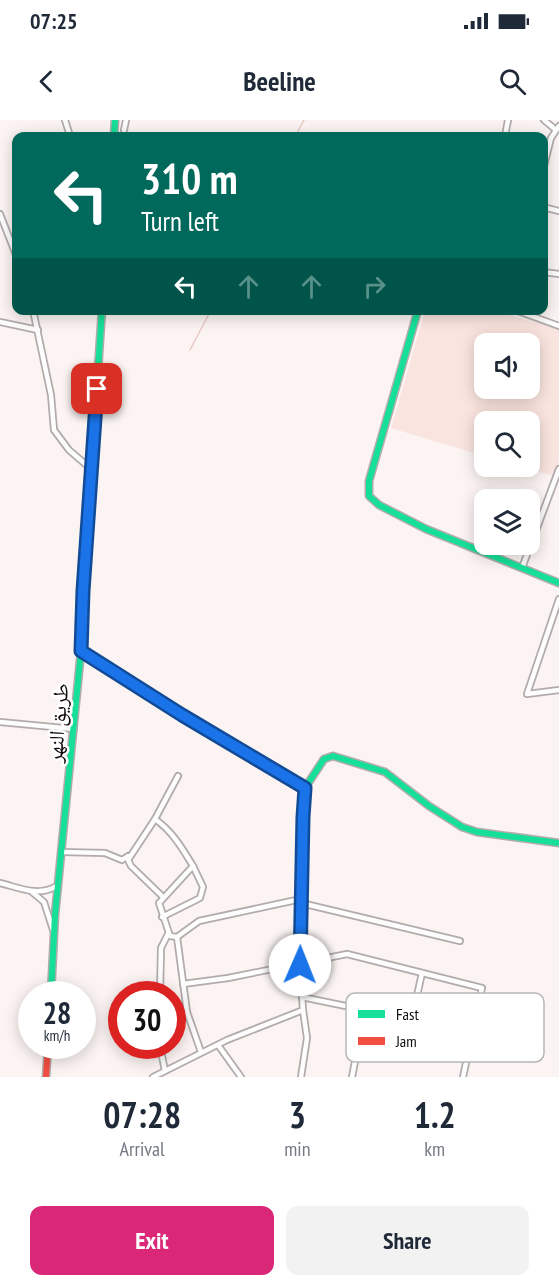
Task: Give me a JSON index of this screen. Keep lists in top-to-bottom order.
{
  "streets": {
    "street": ["طريق النهر"]
  },
  "legend": ["Fast", "Jam"],
  "page": {
    "status": "07:25",
    "header": "Beeline",
    "turn": ["310 m", "Turn left"],
    "speed": "28 km/h",
    "limit": "30",
    "eta": [
      "07:28",
      "Arrival",
      "3",
      "min",
      "1.2",
      "km"
    ],
    "buttons": ["Exit", "Share"]
  }
}
